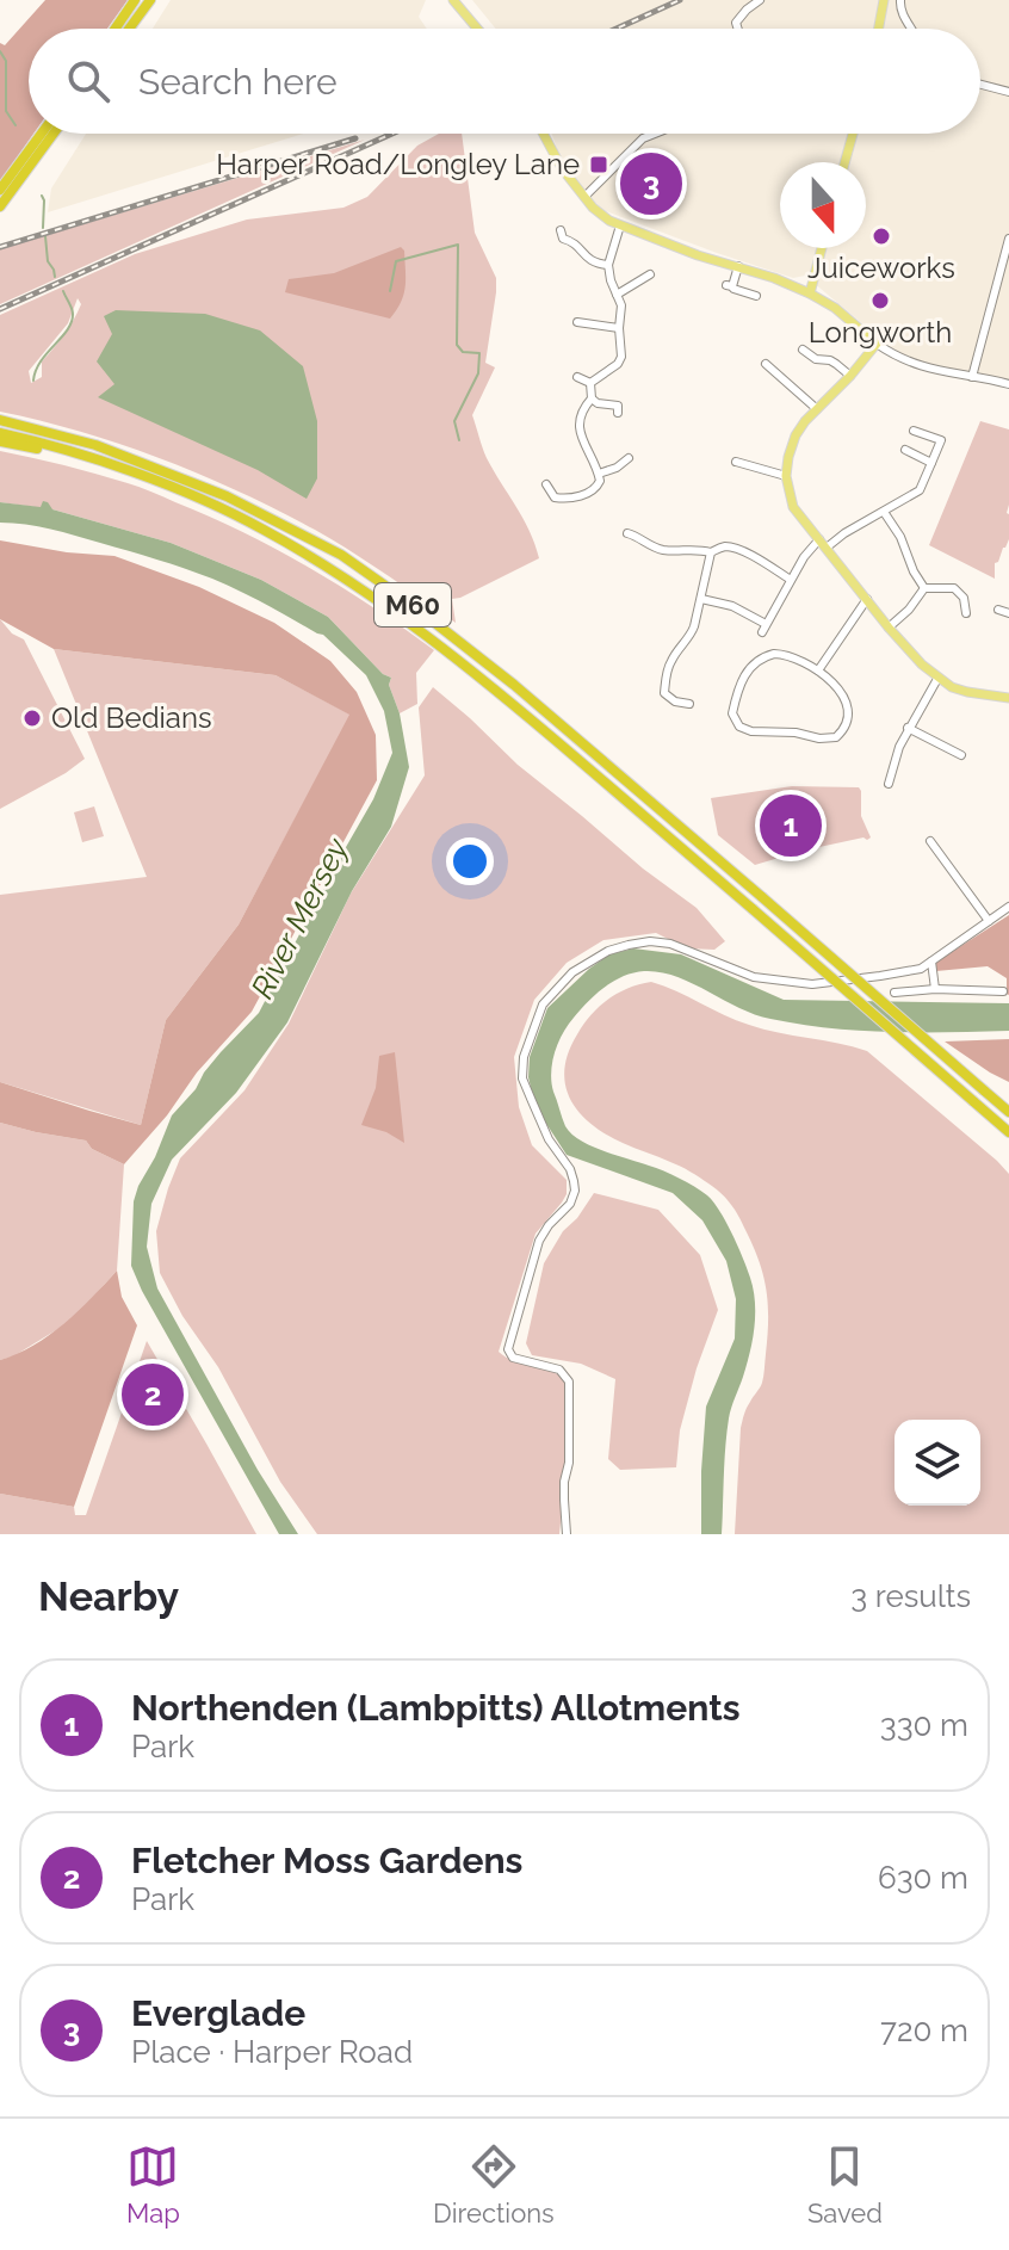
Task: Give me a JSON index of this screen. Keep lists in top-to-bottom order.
{
  "streets": {
    "highway": ["M60"]
  },
  "water": ["River Mersey"],
  "places": {
    "transit": ["Harper Road/Longley Lane"],
    "other": ["Juiceworks", "Longworth", "Old Bedians"]
  },
  "north": "bottom",
  "page": {
    "search": "Search here",
    "pins": ["3", "1", "2"],
    "heading": ["Nearby", "3 results"],
    "list": [
      {
        "mark": "1",
        "name": "Northenden (Lambpitts) Allotments",
        "note": "Park",
        "value": "330 m"
      },
      {
        "mark": "2",
        "name": "Fletcher Moss Gardens",
        "note": "Park",
        "value": "630 m"
      },
      {
        "mark": "3",
        "name": "Everglade",
        "note": "Place · Harper Road",
        "value": "720 m"
      }
    ],
    "nav": ["Map", "Directions", "Saved"]
  }
}
